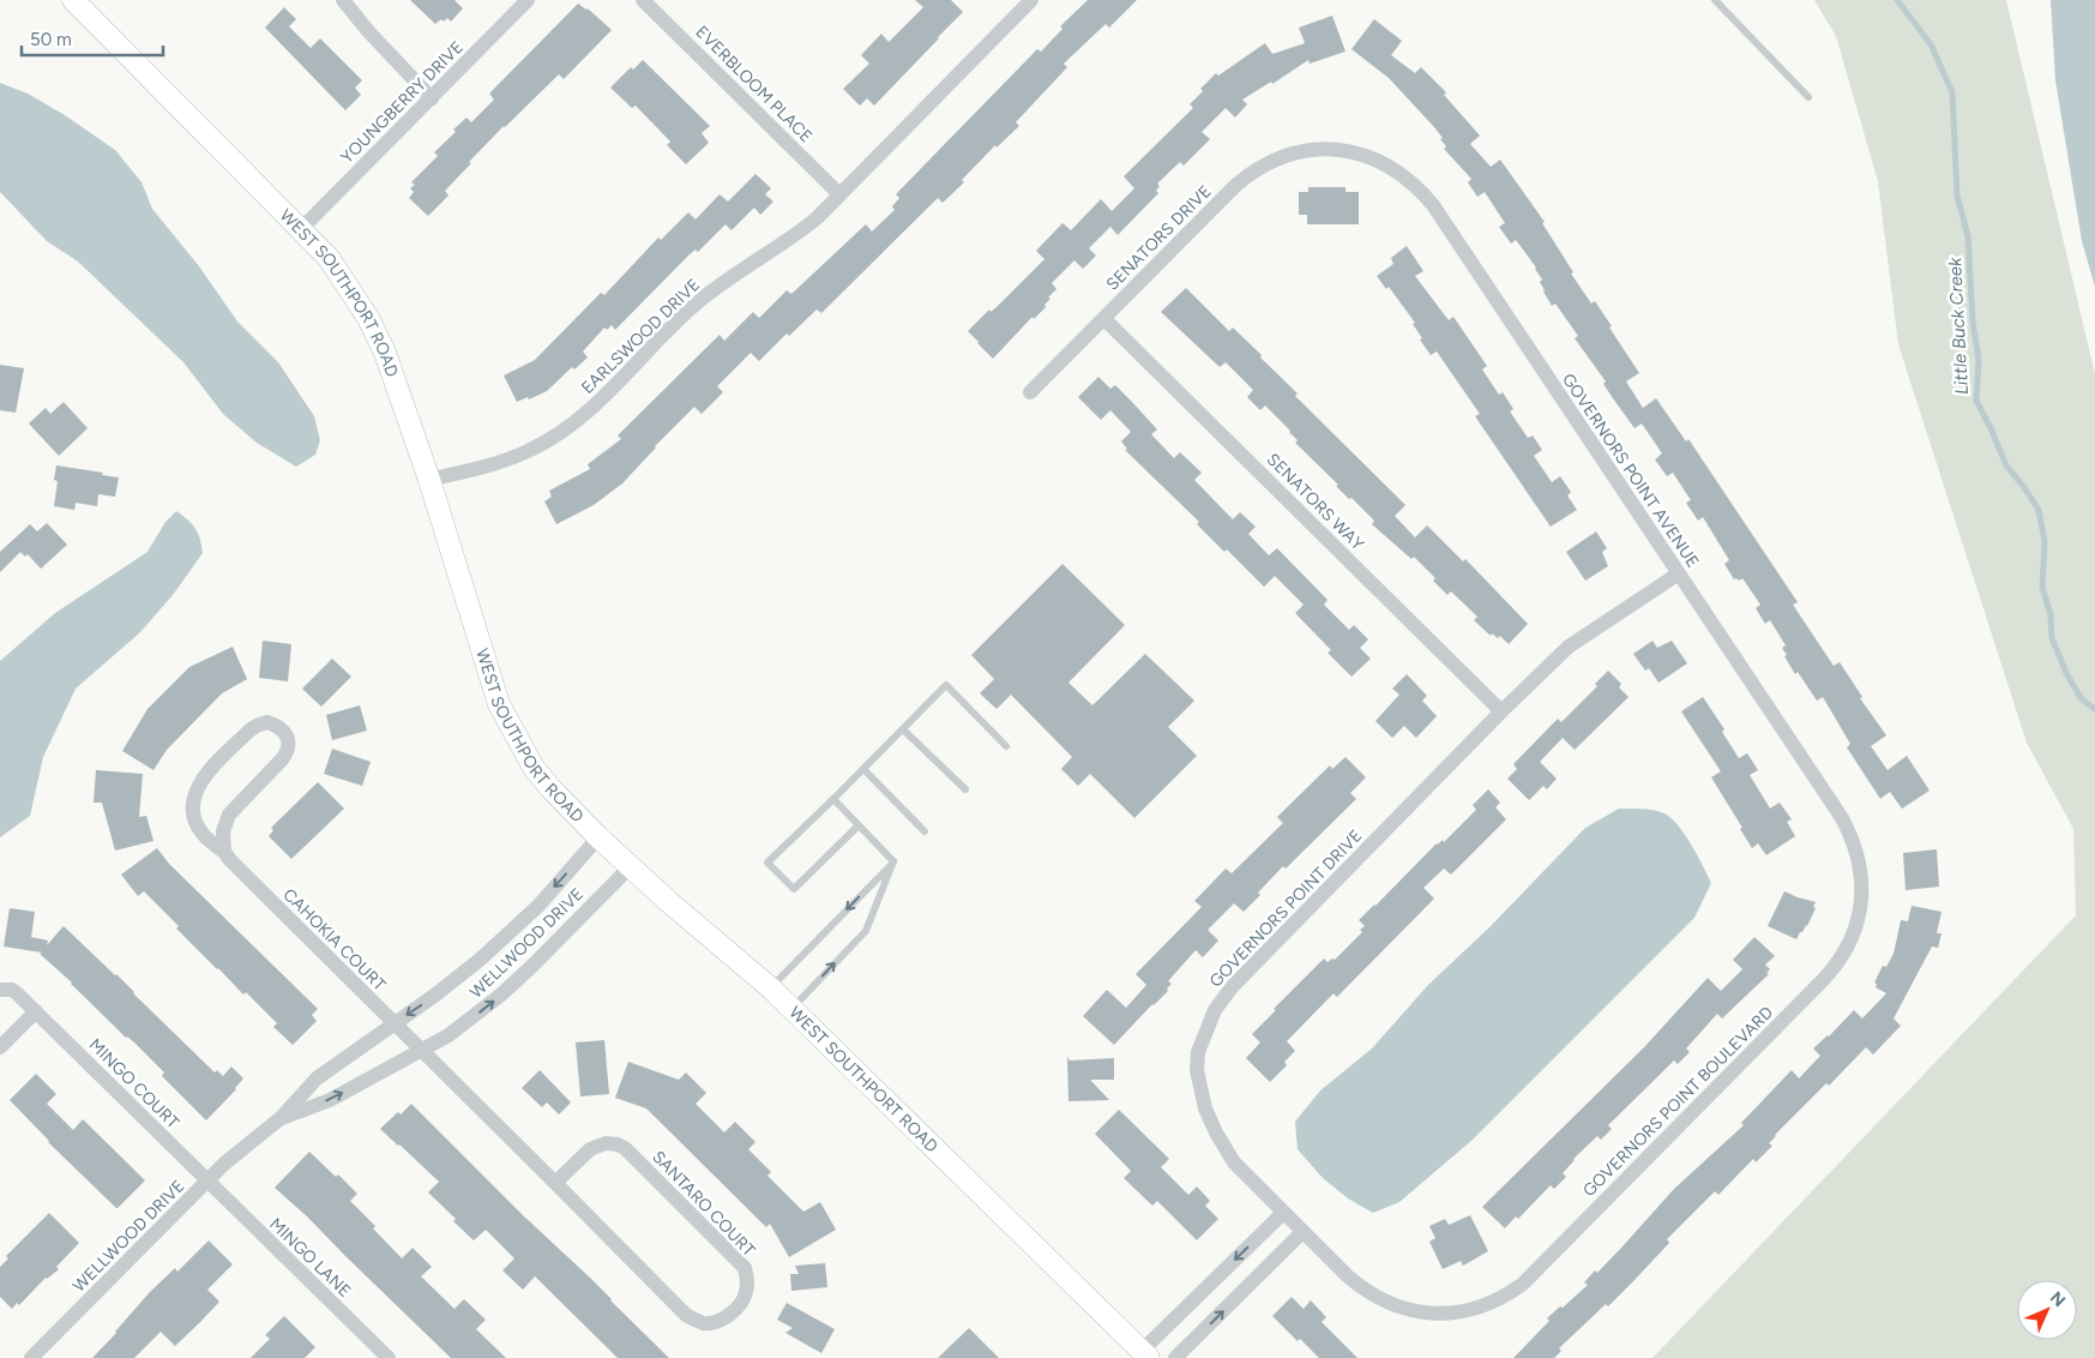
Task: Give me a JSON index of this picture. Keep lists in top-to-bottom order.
{
  "streets": {
    "main road": ["WEST SOUTHPORT ROAD"],
    "street": [
      "EVERBLOOM PLACE",
      "YOUNGBERRY DRIVE",
      "SENATORS DRIVE",
      "EARLSWOOD DRIVE",
      "GOVERNORS POINT AVENUE",
      "SENATORS WAY",
      "GOVERNORS POINT DRIVE",
      "CAHOKIA COURT",
      "WELLWOOD DRIVE",
      "MINGO COURT",
      "GOVERNORS POINT BOULEVARD",
      "SANTARO COURT",
      "MINGO LANE"
    ]
  },
  "crossings": [
    ["EVERBLOOM PLACE", "EARLSWOOD DRIVE"],
    ["YOUNGBERRY DRIVE", "WEST SOUTHPORT ROAD"],
    ["SENATORS DRIVE", "GOVERNORS POINT AVENUE"],
    ["SENATORS DRIVE", "SENATORS WAY"],
    ["WEST SOUTHPORT ROAD", "EARLSWOOD DRIVE"],
    ["WEST SOUTHPORT ROAD", "WELLWOOD DRIVE"],
    ["GOVERNORS POINT AVENUE", "GOVERNORS POINT DRIVE"],
    ["GOVERNORS POINT AVENUE", "GOVERNORS POINT BOULEVARD"],
    ["SENATORS WAY", "GOVERNORS POINT DRIVE"],
    ["GOVERNORS POINT DRIVE", "GOVERNORS POINT BOULEVARD"],
    ["CAHOKIA COURT", "WELLWOOD DRIVE"],
    ["CAHOKIA COURT", "SANTARO COURT"],
    ["WELLWOOD DRIVE", "MINGO COURT"],
    ["WELLWOOD DRIVE", "SANTARO COURT"],
    ["WELLWOOD DRIVE", "MINGO LANE"],
    ["MINGO COURT", "MINGO LANE"]
  ],
  "water": ["Little Buck Creek"],
  "scale_bar": "50 m",
  "north": "top right"
}
